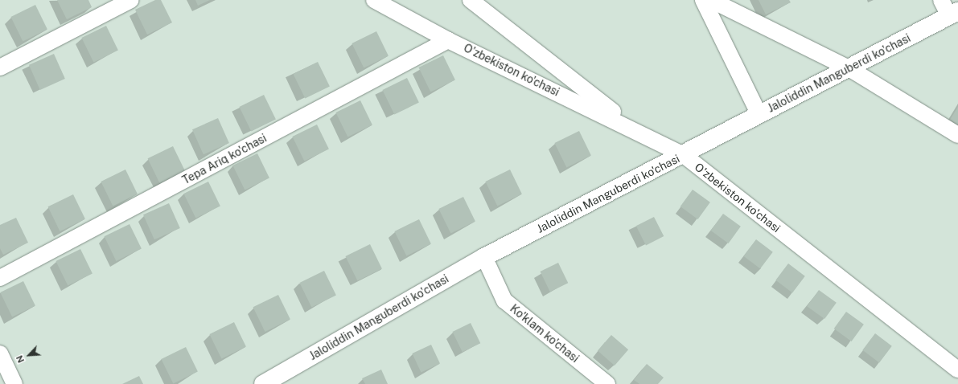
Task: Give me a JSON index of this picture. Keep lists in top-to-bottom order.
{
  "streets": {
    "street": [
      "O'zbekiston ko'chasi",
      "Jaloliddin Manguberdi ko'chasi",
      "Tepa Ariq ko'chasi",
      "Ko'klam ko'chasi"
    ]
  },
  "crossings": [
    ["O'zbekiston ko'chasi", "Jaloliddin Manguberdi ko'chasi"],
    ["O'zbekiston ko'chasi", "Tepa Ariq ko'chasi"],
    ["Jaloliddin Manguberdi ko'chasi", "Ko'klam ko'chasi"]
  ],
  "north": "bottom left"
}
